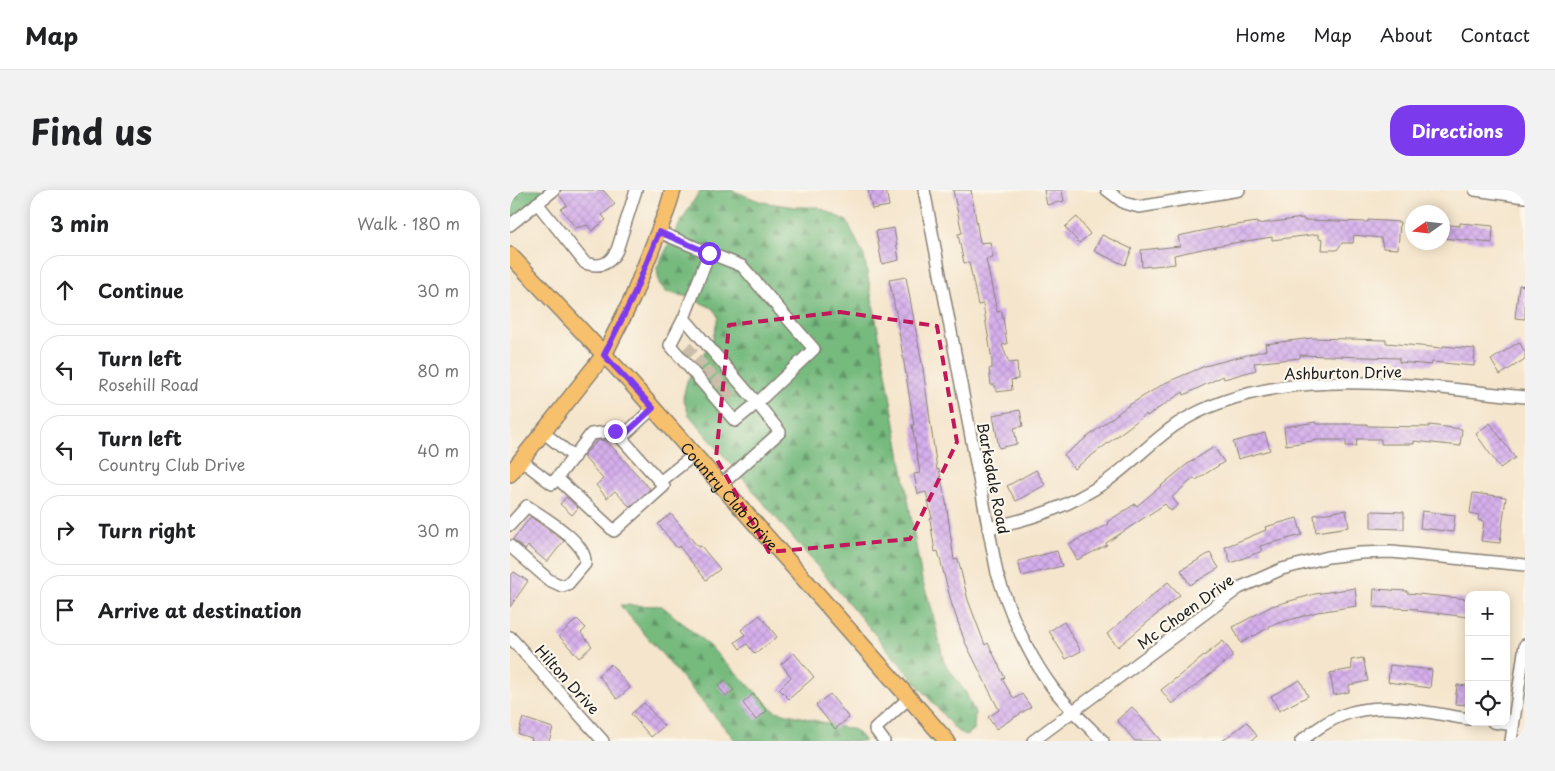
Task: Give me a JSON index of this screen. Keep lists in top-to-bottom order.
{
  "streets": {
    "main road": ["Country Club Drive"],
    "street": [
      "Ashburton Drive",
      "Barksdale Road",
      "Mc Choen Drive",
      "Hilton Drive"
    ]
  },
  "crossings": [
    ["Ashburton Drive", "Barksdale Road"],
    ["Barksdale Road", "Mc Choen Drive"]
  ],
  "north": "left",
  "page": {
    "header": "Map",
    "nav": [
      "Home",
      "Map",
      "About",
      "Contact"
    ],
    "title": "Find us",
    "buttons": "Directions",
    "heading": ["3 min", "Walk · 180 m"],
    "list": [
      ["Continue", "30 m"],
      ["Turn left", "Rosehill Road", "80 m"],
      ["Turn left", "Country Club Drive", "40 m"],
      ["Turn right", "30 m"],
      "Arrive at destination"
    ],
    "map_buttons": ["+", "−"]
  }
}
